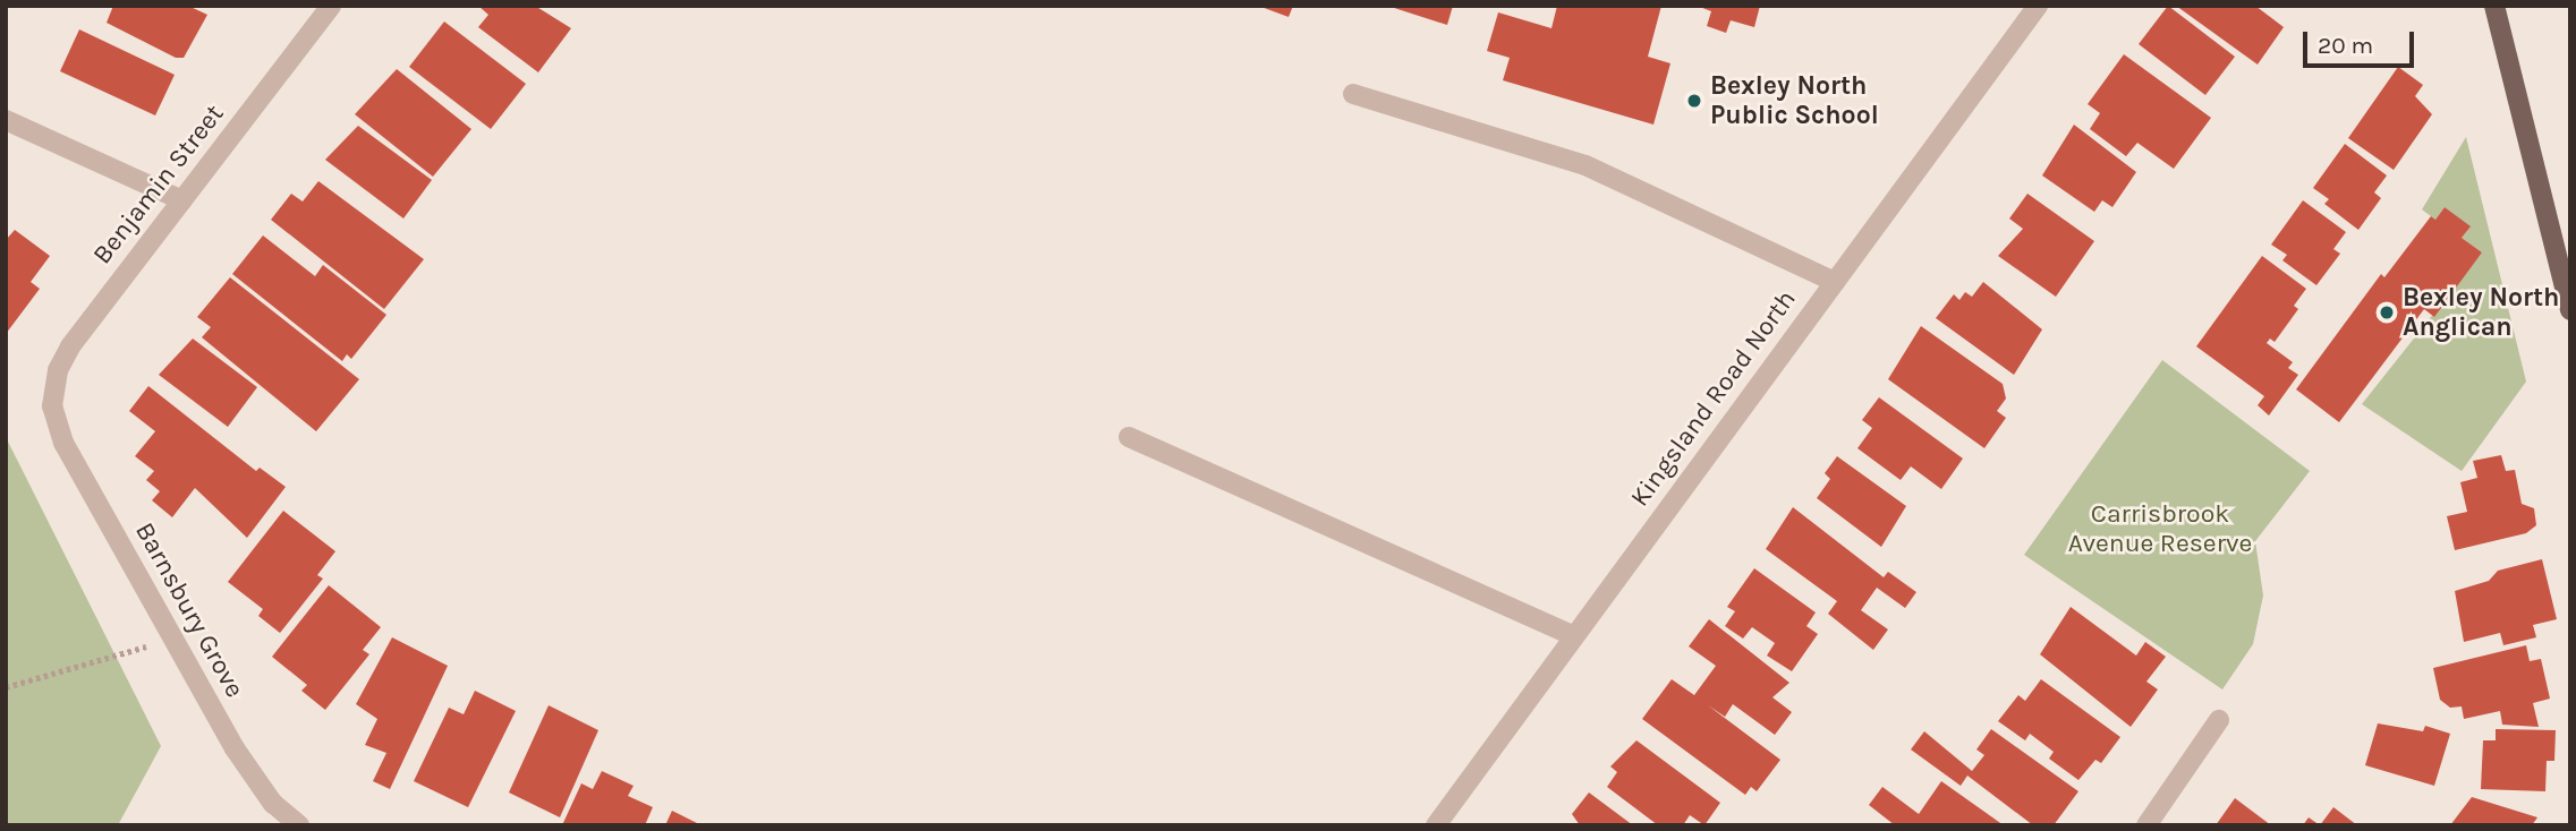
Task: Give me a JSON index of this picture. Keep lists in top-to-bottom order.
{
  "streets": {
    "street": ["Benjamin Street", "Kingsland Road North", "Barnsbury Grove"]
  },
  "crossings": [
    ["Benjamin Street", "Barnsbury Grove"]
  ],
  "parks": ["Carrisbrook Avenue Reserve"],
  "places": ["Bexley North Public School", "Bexley North Anglican"],
  "scale_bar": "20 m"
}
